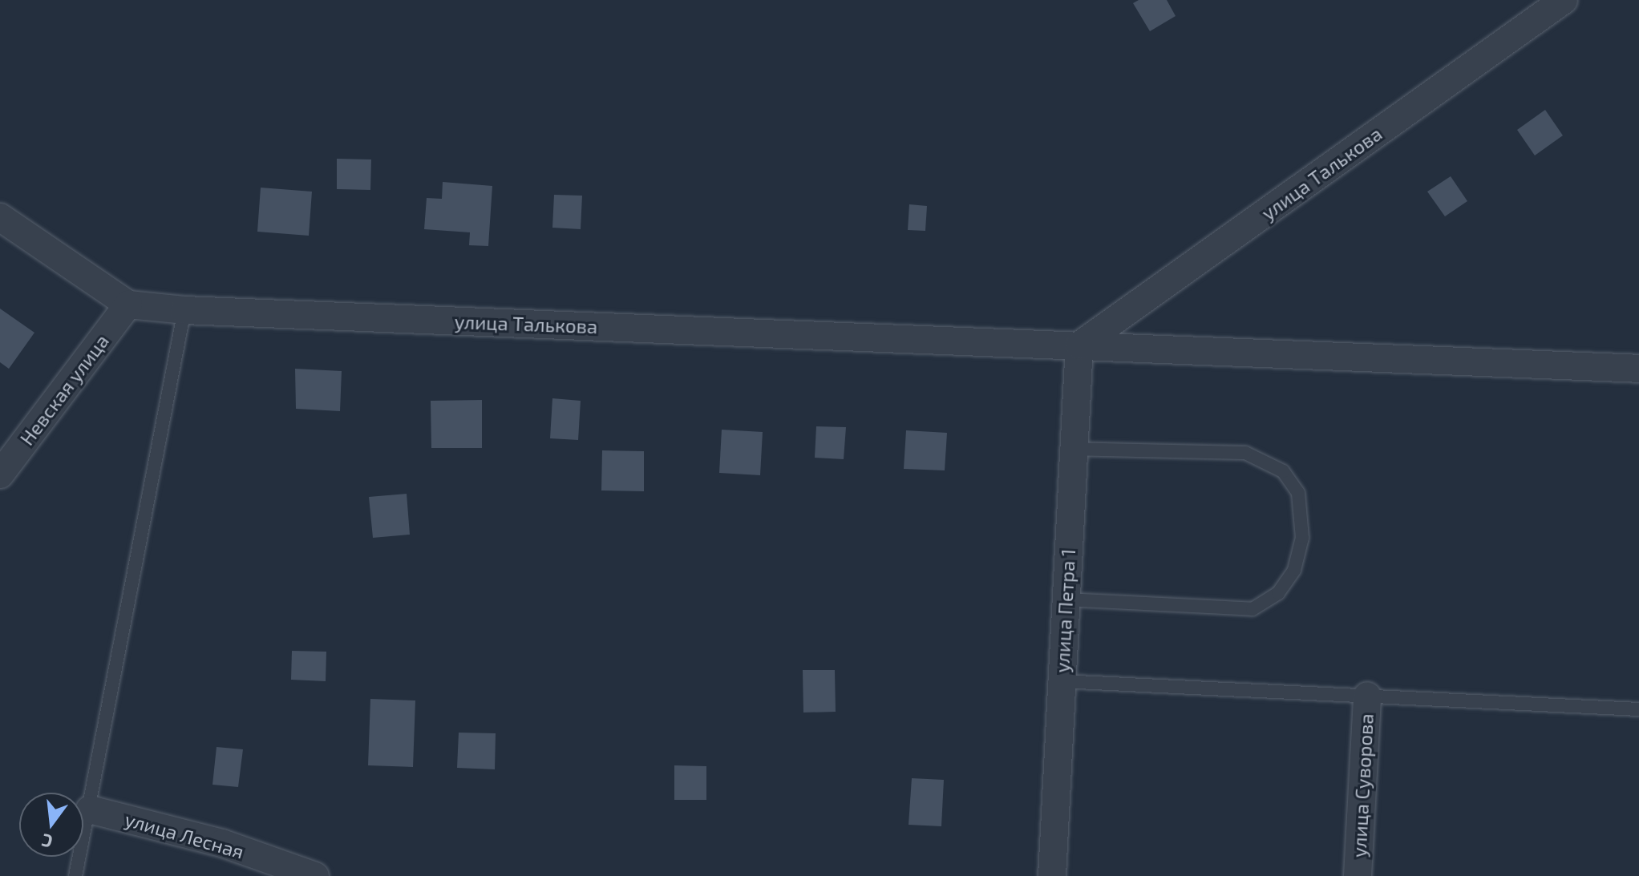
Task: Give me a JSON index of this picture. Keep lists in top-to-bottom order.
{
  "streets": {
    "street": [
      "улица Талькова",
      "Невская улица",
      "улица Петра 1",
      "улица Суворова",
      "улица Лесная"
    ]
  },
  "crossings": [
    ["улица Талькова", "Невская улица"],
    ["улица Талькова", "улица Петра 1"]
  ],
  "north": "bottom"
}
